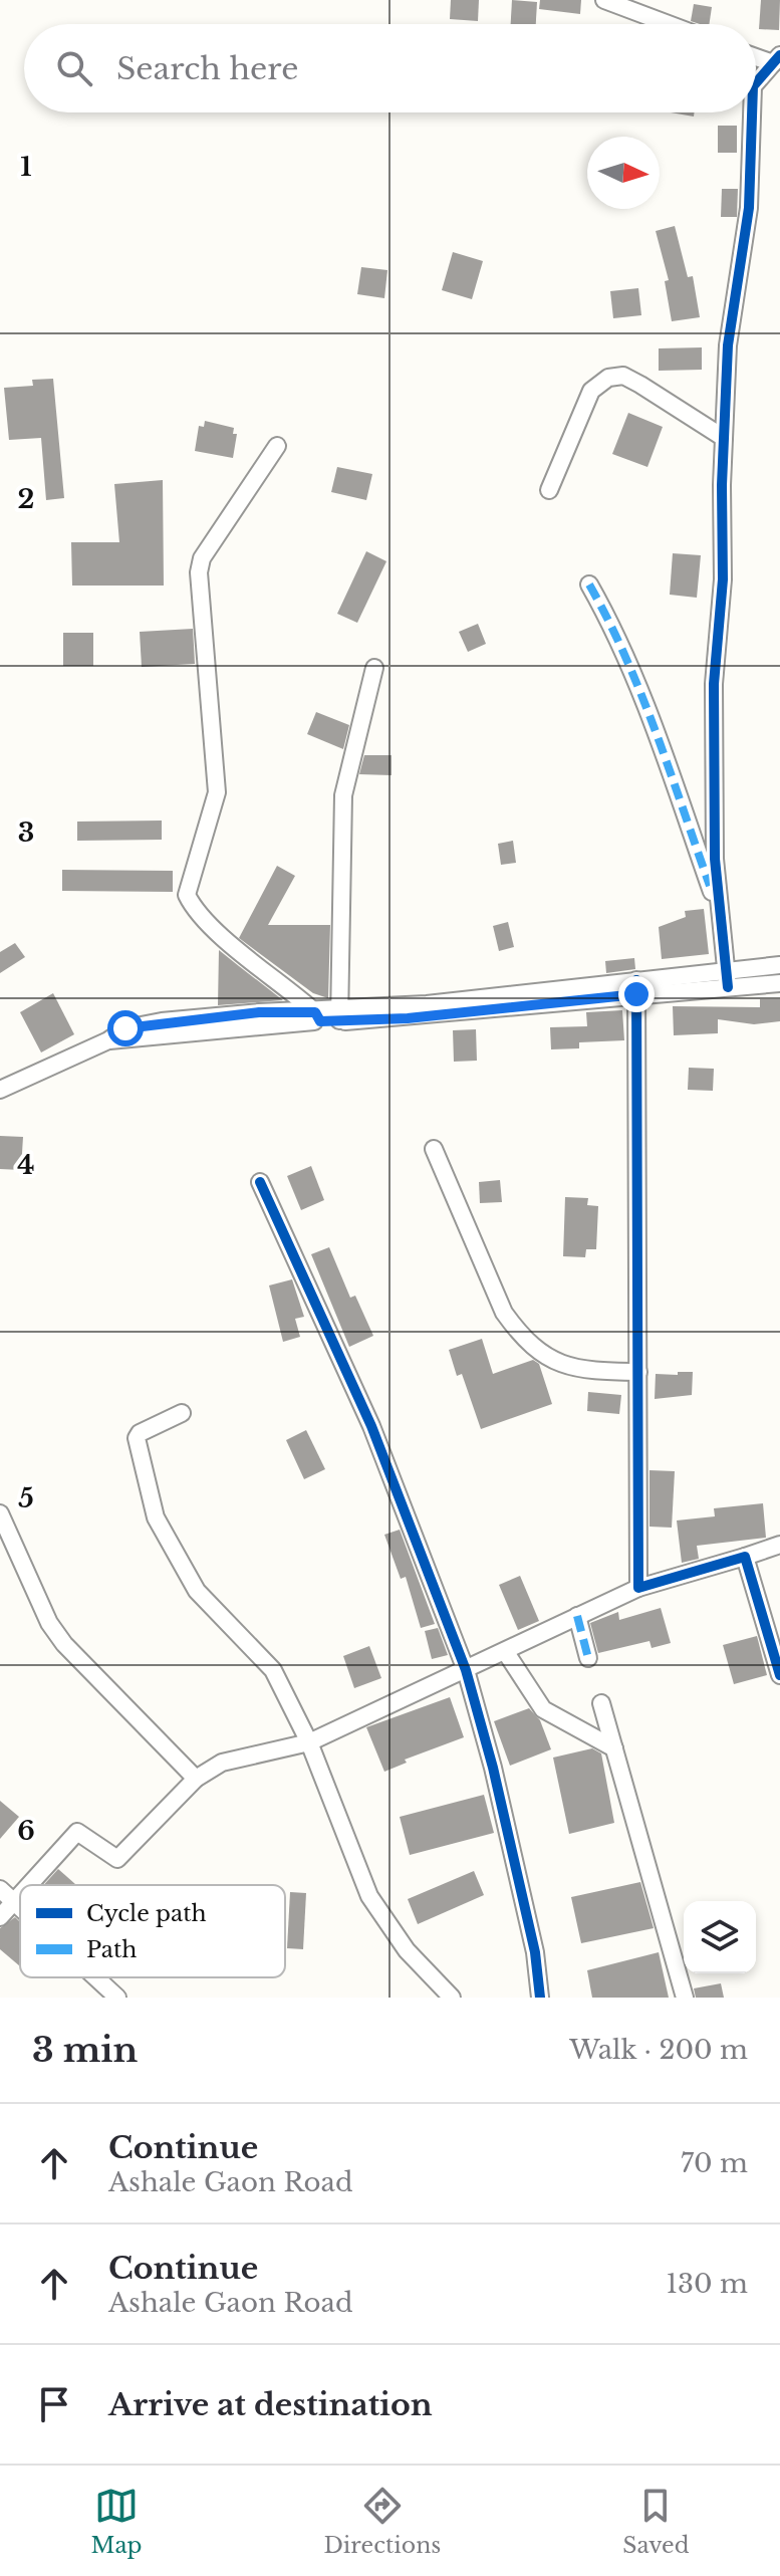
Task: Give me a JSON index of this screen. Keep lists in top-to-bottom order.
{
  "legend": ["Cycle path", "Path"],
  "north": "right",
  "page": {
    "search": "Search here",
    "heading": ["3 min", "Walk · 200 m"],
    "list": [
      ["Continue", "Ashale Gaon Road", "70 m"],
      ["Continue", "Ashale Gaon Road", "130 m"],
      "Arrive at destination"
    ],
    "nav": ["Map", "Directions", "Saved"]
  },
  "grid": {
    "rows": [
      "1",
      "2",
      "3",
      "4",
      "5",
      "6"
    ]
  }
}
